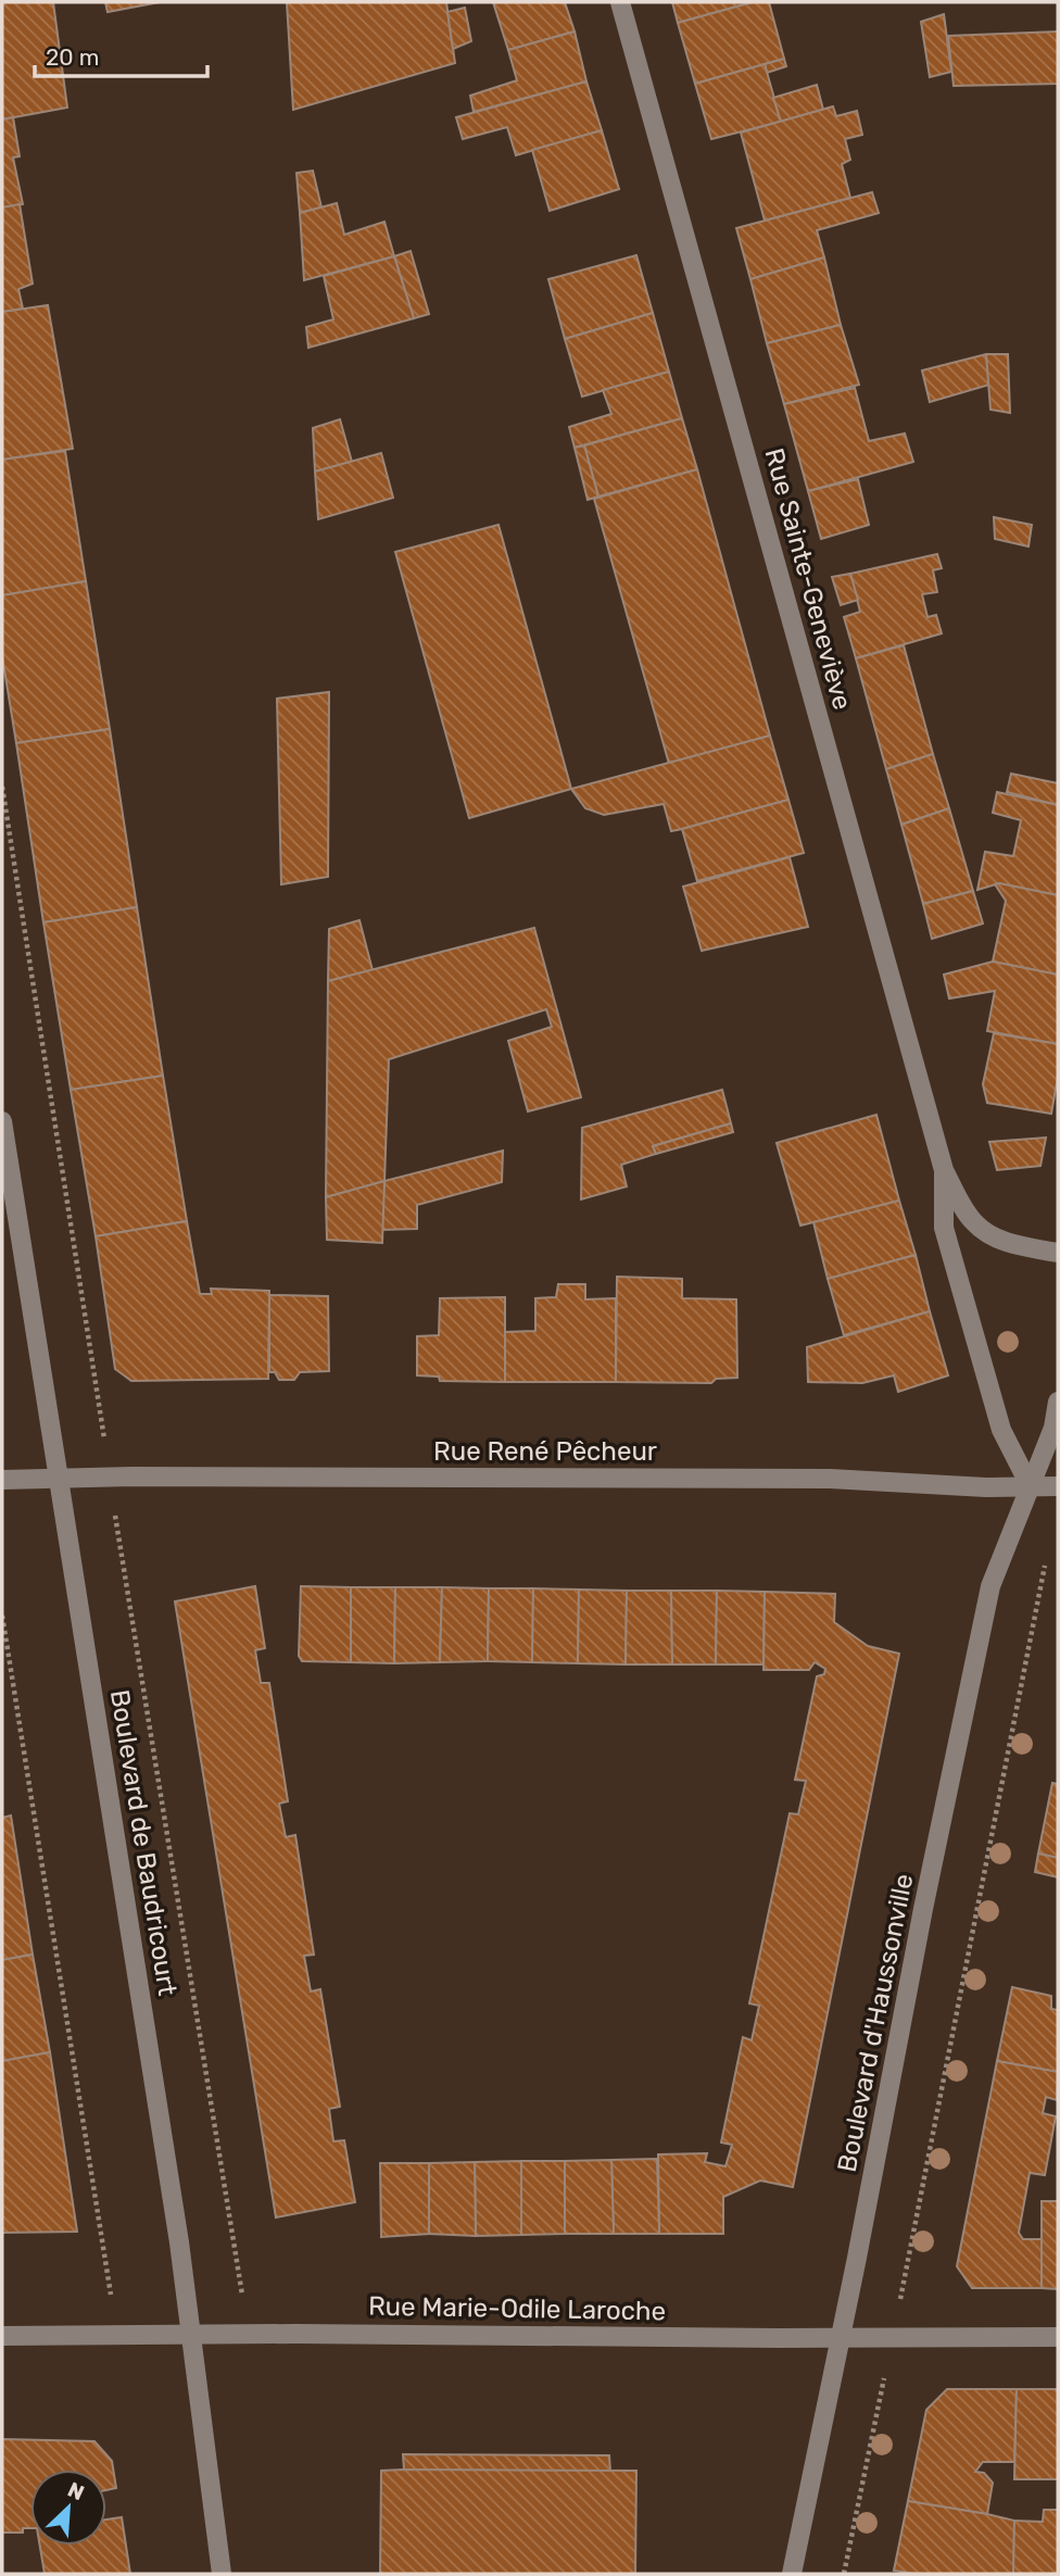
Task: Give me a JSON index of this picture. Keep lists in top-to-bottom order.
{
  "streets": {
    "street": [
      "Rue Sainte-Geneviève",
      "Rue René Pêcheur",
      "Boulevard de Baudricourt",
      "Boulevard d'Haussonville",
      "Rue Marie-Odile Laroche"
    ]
  },
  "crossings": [
    ["Rue Sainte-Geneviève", "Rue René Pêcheur"],
    ["Rue Sainte-Geneviève", "Boulevard d'Haussonville"],
    ["Rue René Pêcheur", "Boulevard de Baudricourt"],
    ["Rue René Pêcheur", "Boulevard d'Haussonville"],
    ["Boulevard de Baudricourt", "Rue Marie-Odile Laroche"],
    ["Boulevard d'Haussonville", "Rue Marie-Odile Laroche"]
  ],
  "scale_bar": "20 m",
  "north": "top right"
}
